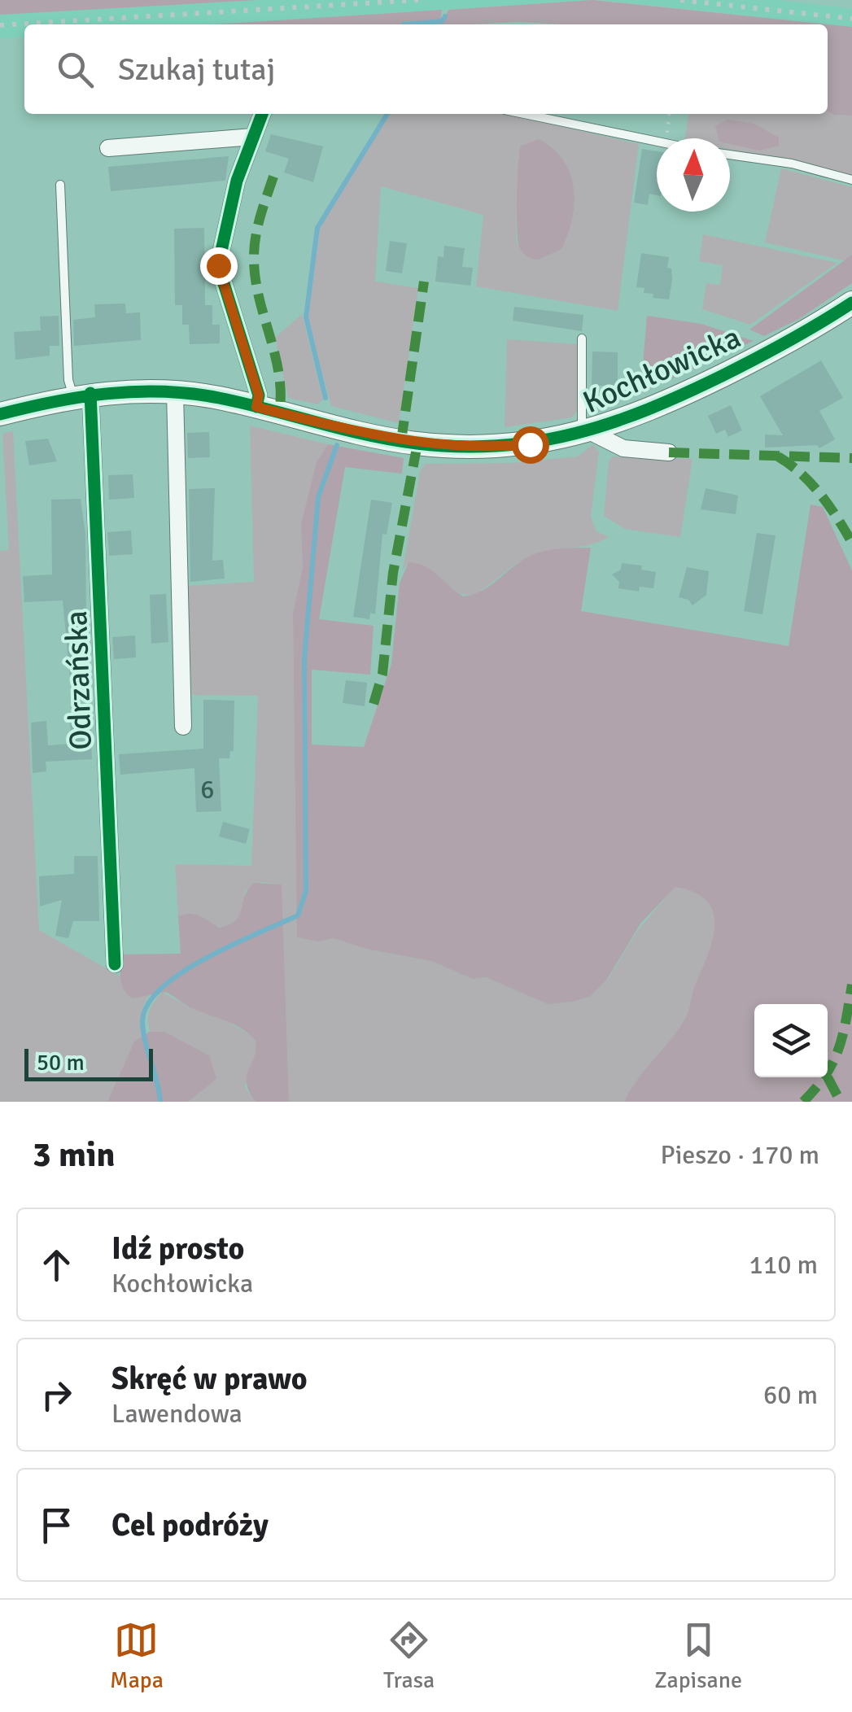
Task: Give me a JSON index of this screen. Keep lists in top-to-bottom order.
{
  "streets": {
    "street": ["Kochłowicka", "Odrzańska"]
  },
  "crossings": [
    ["Kochłowicka", "Odrzańska"]
  ],
  "house_numbers": ["6"],
  "scale_bar": "50 m",
  "north": "top",
  "page": {
    "search": "Szukaj tutaj",
    "scale": "50 m",
    "heading": ["3 min", "Pieszo · 170 m"],
    "list": [
      ["Idź prosto", "Kochłowicka", "110 m"],
      ["Skręć w prawo", "Lawendowa", "60 m"],
      "Cel podróży"
    ],
    "nav": ["Mapa", "Trasa", "Zapisane"]
  }
}
